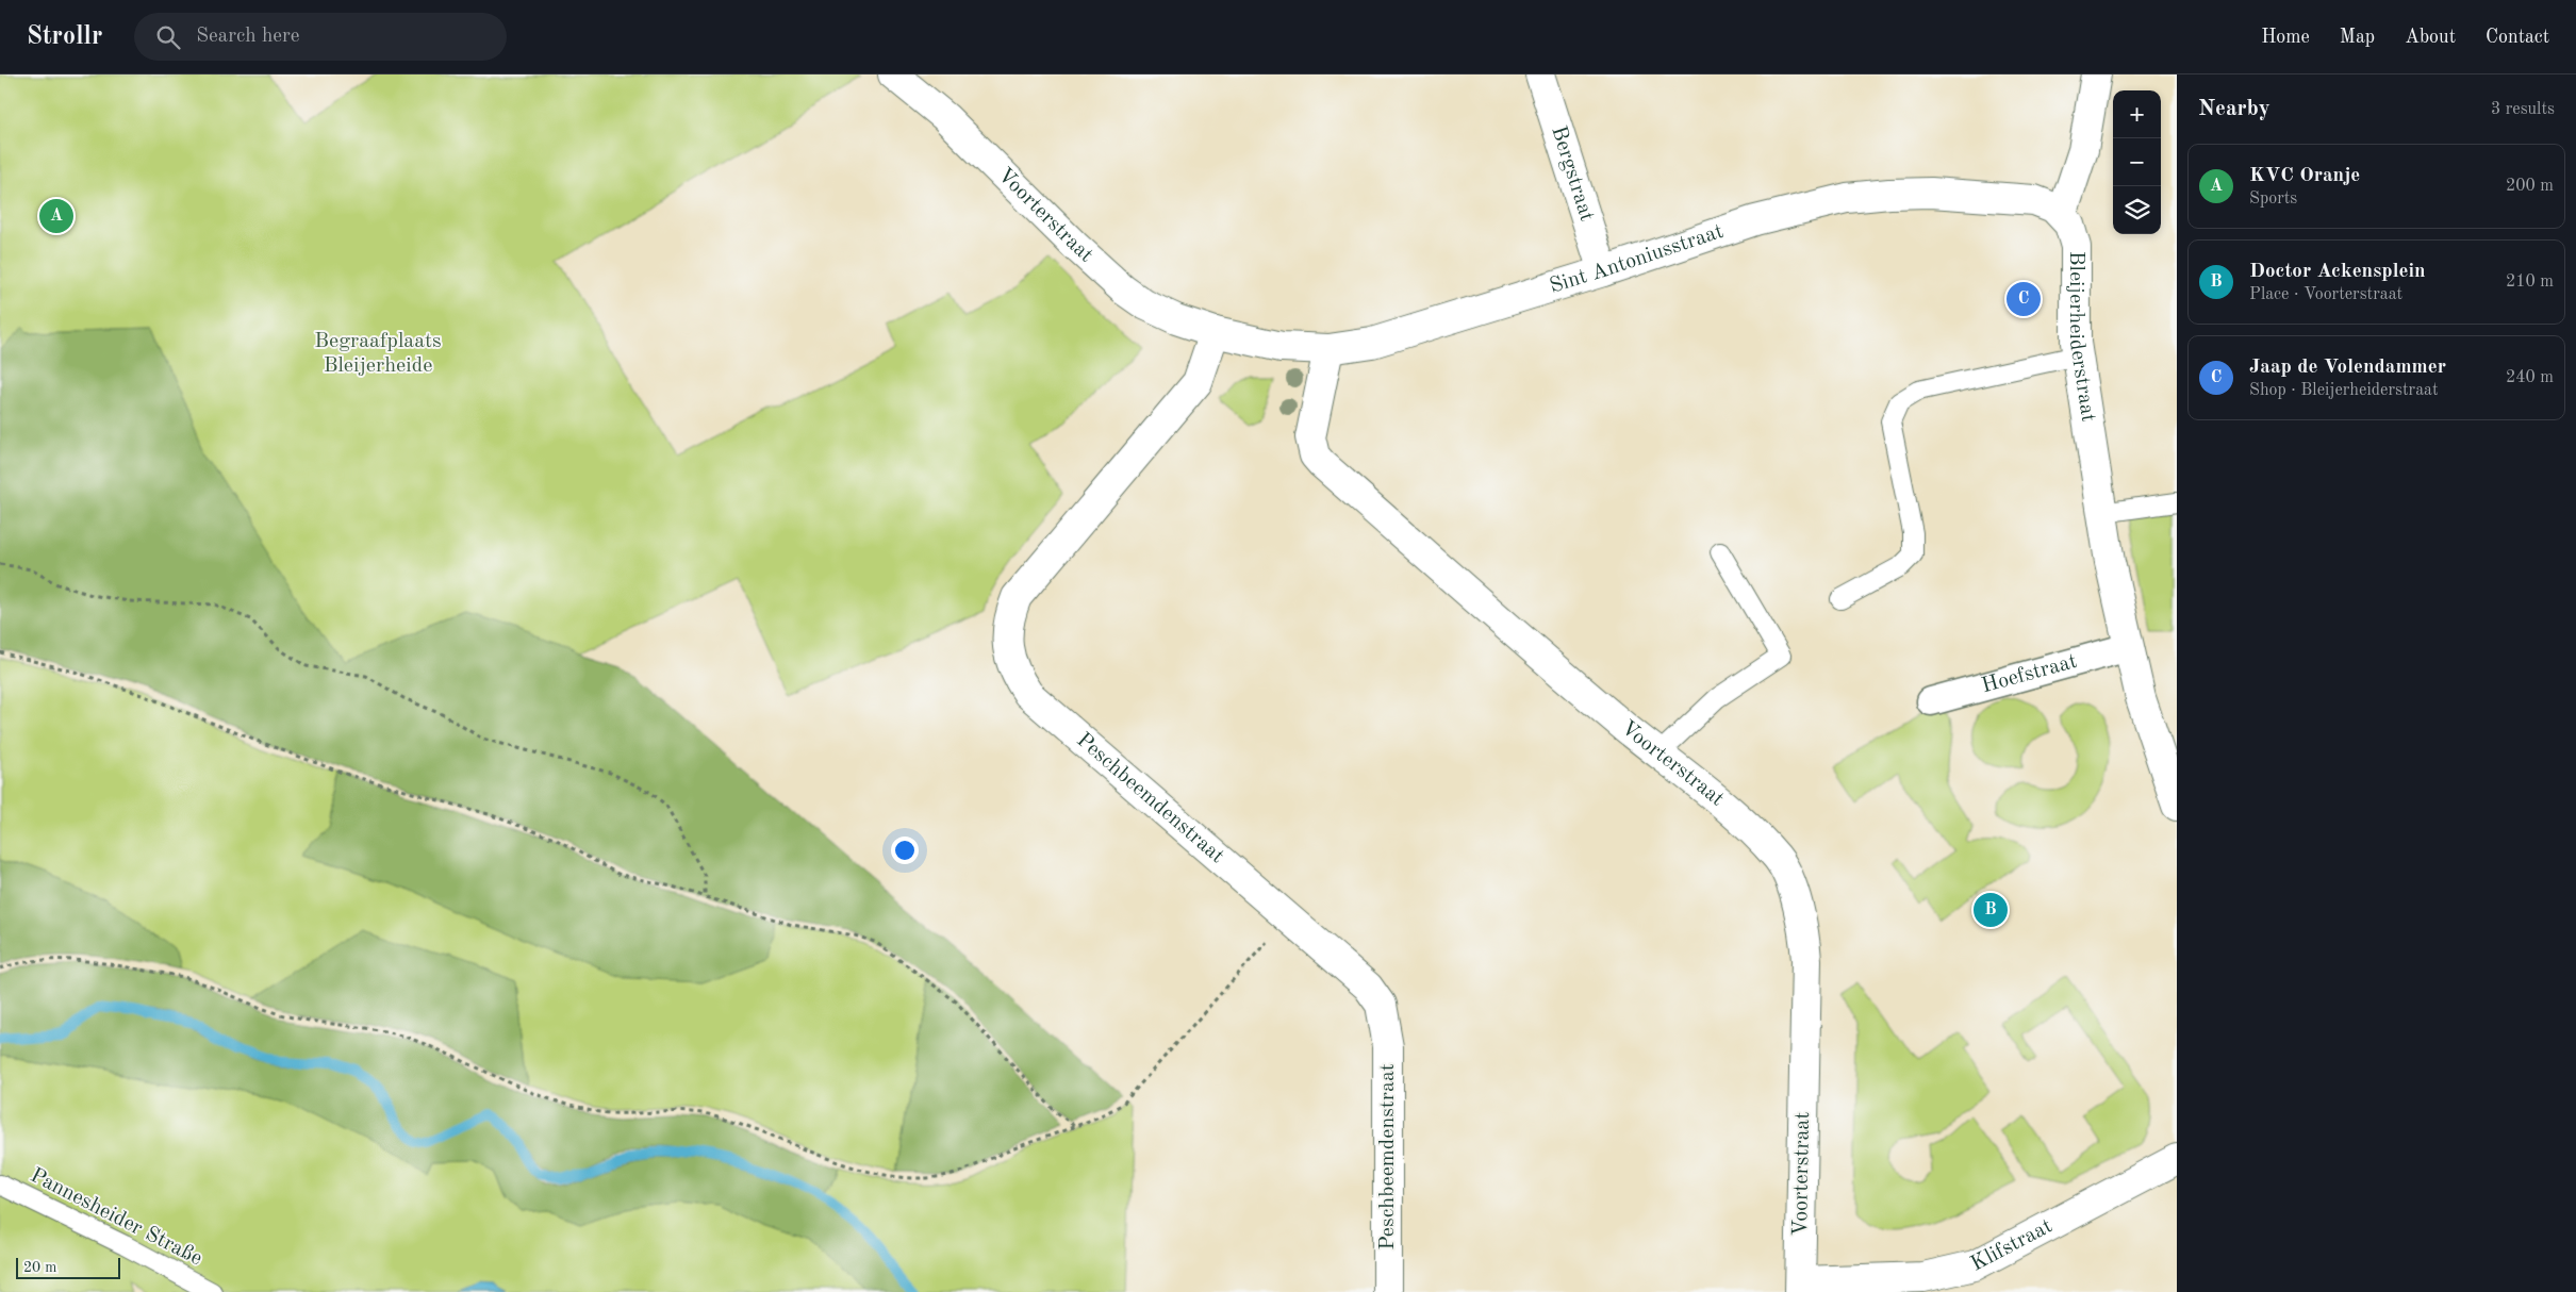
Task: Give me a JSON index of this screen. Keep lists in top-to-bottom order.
{
  "streets": {
    "street": [
      "Bergstraat",
      "Voorterstraat",
      "Sint Antoniusstraat",
      "Bleijerheiderstraat",
      "Hoefstraat",
      "Peschbeemdenstraat",
      "Klifstraat"
    ],
    "lane": ["Pannesheider Straße"]
  },
  "crossings": [
    ["Bergstraat", "Sint Antoniusstraat"],
    ["Voorterstraat", "Sint Antoniusstraat"],
    ["Voorterstraat", "Peschbeemdenstraat"],
    ["Voorterstraat", "Klifstraat"],
    ["Sint Antoniusstraat", "Bleijerheiderstraat"],
    ["Sint Antoniusstraat", "Peschbeemdenstraat"],
    ["Bleijerheiderstraat", "Hoefstraat"]
  ],
  "parks": ["Begraafplaats Bleijerheide"],
  "scale_bar": "20 m",
  "page": {
    "header": "Strollr",
    "search": "Search here",
    "nav": [
      "Home",
      "Map",
      "About",
      "Contact"
    ],
    "heading": ["Nearby", "3 results"],
    "map_buttons": ["+", "−"],
    "list": [
      {
        "mark": "A",
        "name": "KVC Oranje",
        "note": "Sports",
        "value": "200 m"
      },
      {
        "mark": "B",
        "name": "Doctor Ackensplein",
        "note": "Place · Voorterstraat",
        "value": "210 m"
      },
      {
        "mark": "C",
        "name": "Jaap de Volendammer",
        "note": "Shop · Bleijerheiderstraat",
        "value": "240 m"
      }
    ],
    "pins": ["A", "C", "B"],
    "scale": "20 m"
  }
}
